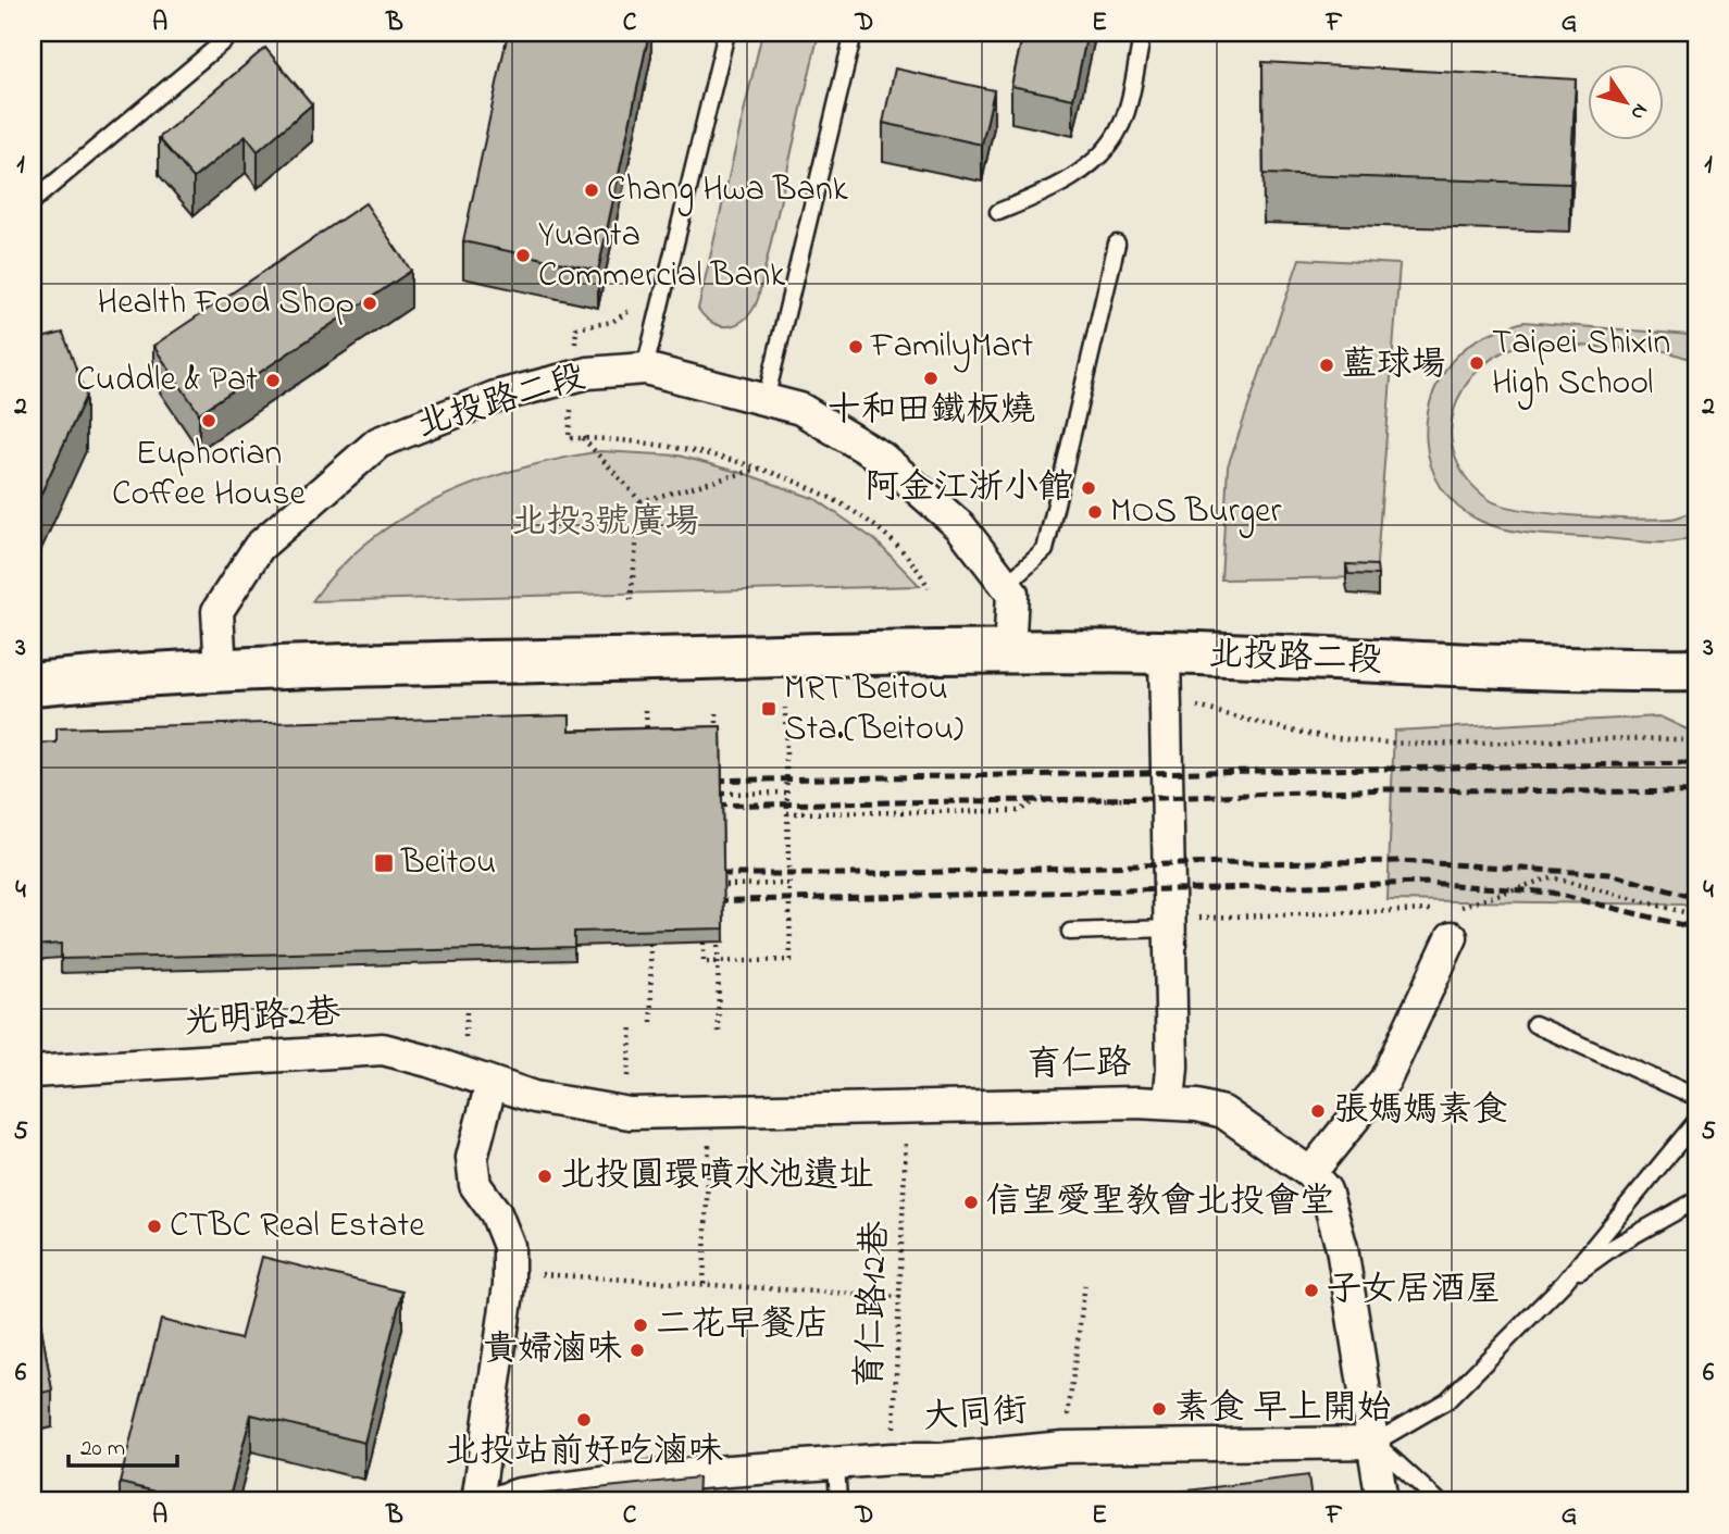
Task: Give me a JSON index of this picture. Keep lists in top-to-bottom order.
{
  "streets": {
    "street": [
      "北投路二段",
      "光明路2巷",
      "育仁路",
      "大同街"
    ],
    "path": ["育仁路12巷"]
  },
  "crossings": [
    ["光明路2巷", "育仁路"],
    ["育仁路", "育仁路12巷"],
    ["育仁路", "大同街"],
    ["育仁路12巷", "大同街"]
  ],
  "parks": ["北投3號廣場"],
  "places": {
    "other": [
      "Chang Hwa Bank",
      "Yuanta Commercial Bank",
      "Health Food Shop",
      "FamilyMart",
      "Taipei Shixin High School",
      "藍球場",
      "十和田鐵板燒",
      "Cuddle & Pat",
      "Euphorian Coffee House",
      "阿金江浙小館",
      "MOS Burger",
      "張媽媽素食",
      "北投圓環噴水池遺址",
      "信望愛聖教會北投會堂",
      "CTBC Real Estate",
      "子女居酒屋",
      "二花早餐店",
      "貴婦滷味",
      "素食 早上開始",
      "北投站前好吃滷味"
    ],
    "transit": ["MRT Beitou Sta.(Beitou)", "Beitou"]
  },
  "scale_bar": "20 m",
  "north": "bottom right",
  "grid": {
    "columns": [
      "A",
      "B",
      "C",
      "D",
      "E",
      "F",
      "G"
    ],
    "rows": [
      "1",
      "2",
      "3",
      "4",
      "5",
      "6"
    ]
  }
}
